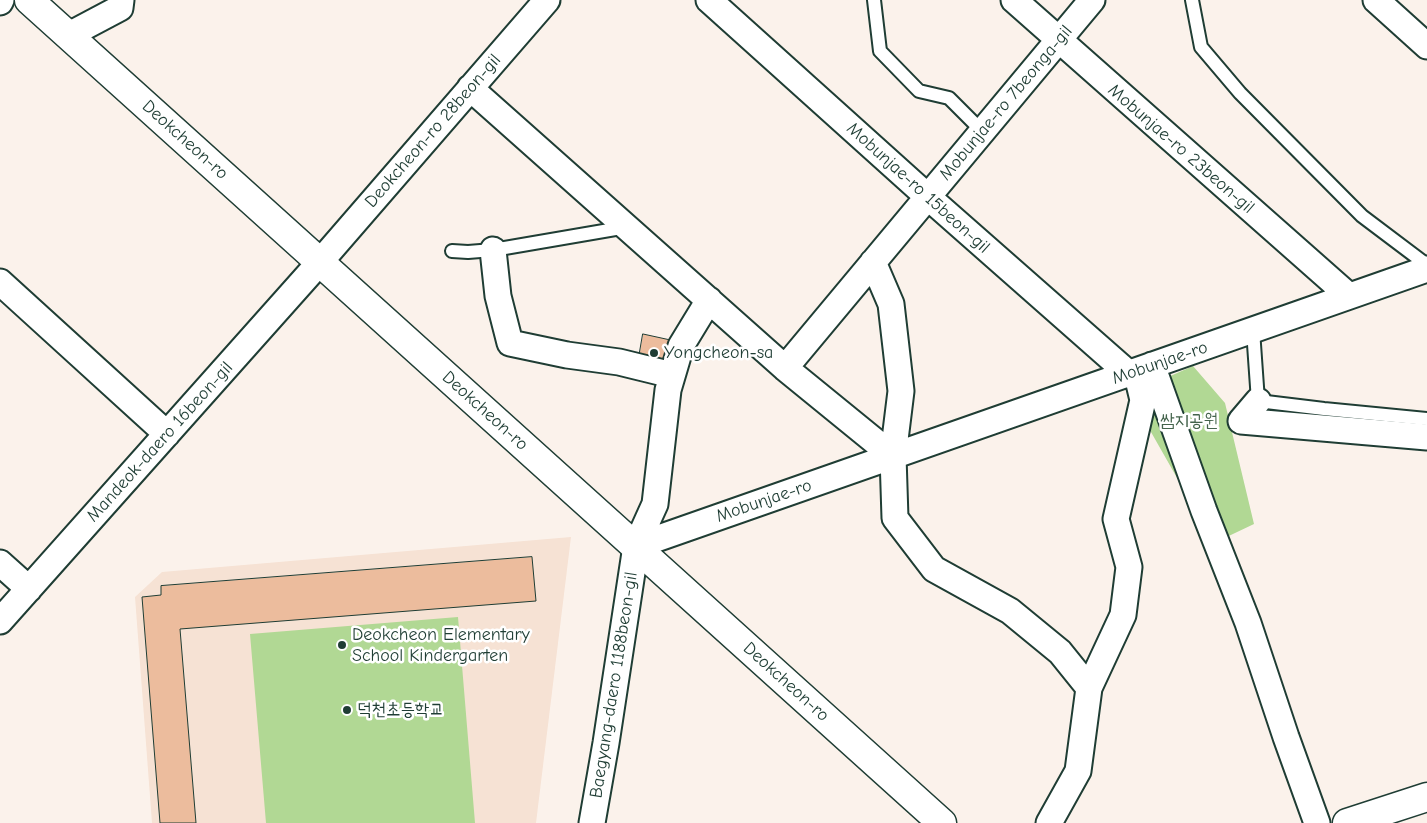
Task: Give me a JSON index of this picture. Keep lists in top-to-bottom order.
{
  "streets": {
    "main road": ["Deokcheon-ro"],
    "street": [
      "Mobunjae-ro 7beonga-gil",
      "Deokcheon-ro 28beon-gil",
      "Mobunjae-ro 23beon-gil",
      "Mobunjae-ro 15beon-gil",
      "Mobunjae-ro",
      "Mandeok-daero 16beon-gil",
      "Baegyang-daero 1188beon-gil"
    ]
  },
  "crossings": [
    ["Mobunjae-ro 7beonga-gil", "Mobunjae-ro 23beon-gil"],
    ["Mobunjae-ro 7beonga-gil", "Mobunjae-ro 15beon-gil"],
    ["Deokcheon-ro 28beon-gil", "Deokcheon-ro"],
    ["Deokcheon-ro 28beon-gil", "Mandeok-daero 16beon-gil"],
    ["Deokcheon-ro", "Mobunjae-ro"],
    ["Deokcheon-ro", "Mandeok-daero 16beon-gil"],
    ["Deokcheon-ro", "Baegyang-daero 1188beon-gil"],
    ["Mobunjae-ro 23beon-gil", "Mobunjae-ro"],
    ["Mobunjae-ro 15beon-gil", "Mobunjae-ro"],
    ["Mobunjae-ro", "Baegyang-daero 1188beon-gil"]
  ],
  "parks": ["쌈지공원"],
  "places": ["Yongcheon-sa", "Deokcheon Elementary School Kindergarten", "덕천초등학교"]
}
